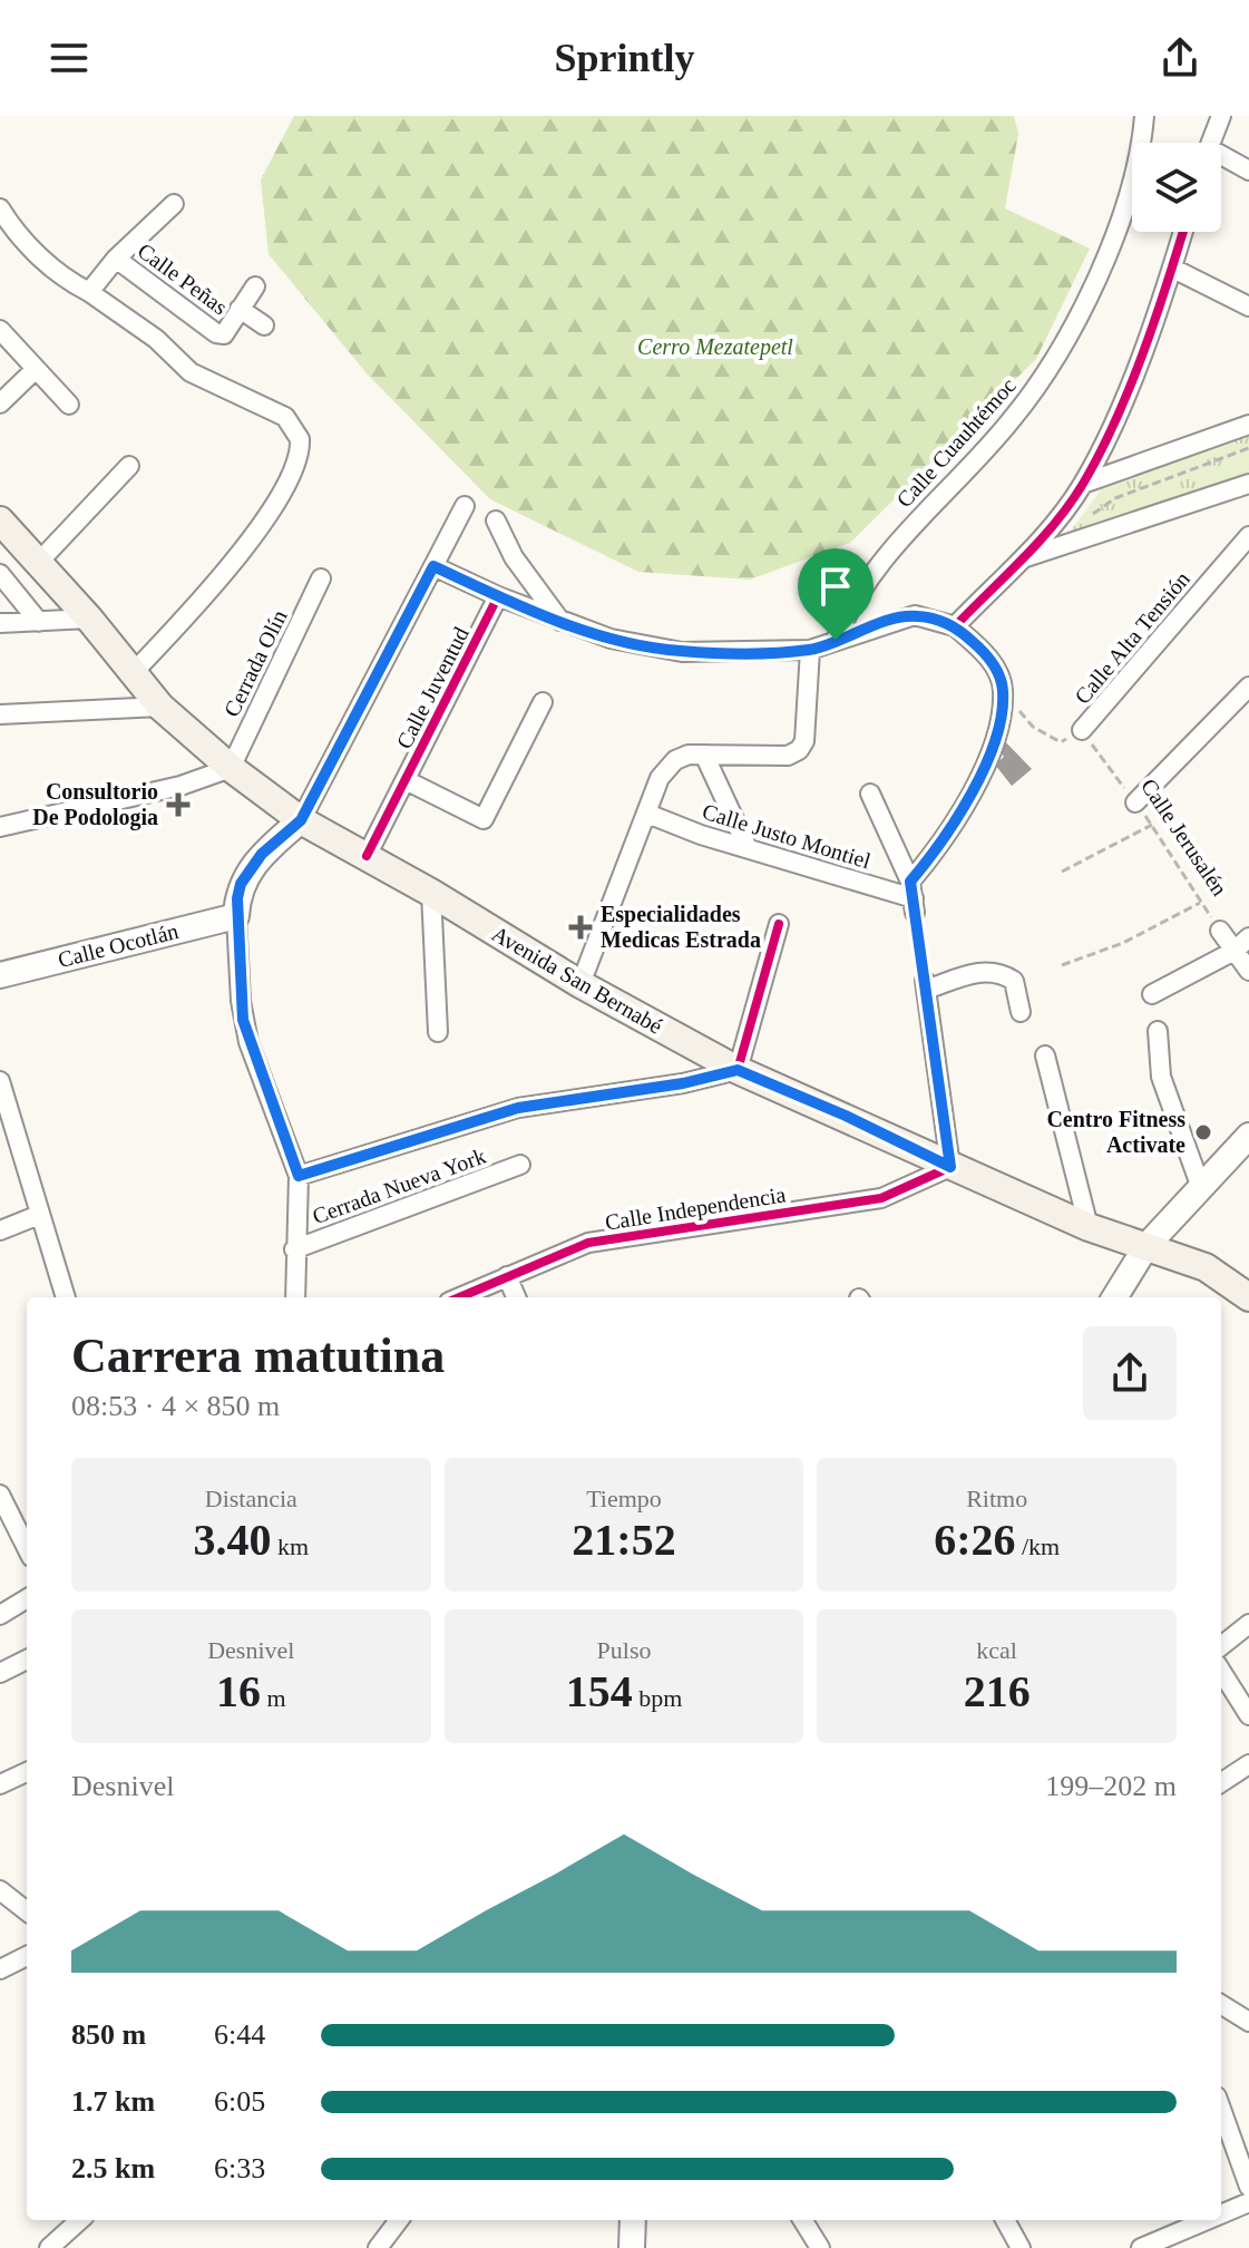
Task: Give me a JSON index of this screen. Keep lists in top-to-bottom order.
{
  "streets": {
    "main road": ["Avenida San Bernabé"],
    "street": [
      "Calle Peñas",
      "Calle Cuauhtémoc",
      "Calle Alta Tensión",
      "Cerrada Olín",
      "Calle Juventud",
      "Calle Justo Montiel",
      "Calle Jerusalén",
      "Calle Ocotlán",
      "Cerrada Nueva York",
      "Calle Independencia"
    ]
  },
  "crossings": [
    ["Calle Alta Tensión", "Calle Jerusalén"],
    ["Cerrada Olín", "Avenida San Bernabé"],
    ["Calle Juventud", "Avenida San Bernabé"],
    ["Avenida San Bernabé", "Calle Independencia"]
  ],
  "parks": ["Cerro Mezatepetl"],
  "places": {
    "health": ["Consultorio De Podologia", "Especialidades Medicas Estrada"],
    "other": ["Centro Fitness Activate"]
  },
  "page": {
    "header": "Sprintly",
    "heading": ["Carrera matutina", "08:53 · 4 × 850 m"],
    "stats": [
      ["Distancia", "3.40 km"],
      ["Tiempo", "21:52"],
      ["Ritmo", "6:26 /km"],
      ["Desnivel", "16 m"],
      ["Pulso", "154 bpm"],
      ["kcal", "216"]
    ],
    "chart": ["Desnivel", "199–202 m"],
    "list": [
      {
        "name": "850 m",
        "note": "6:44"
      },
      {
        "name": "1.7 km",
        "note": "6:05"
      },
      {
        "name": "2.5 km",
        "note": "6:33"
      }
    ]
  }
}
